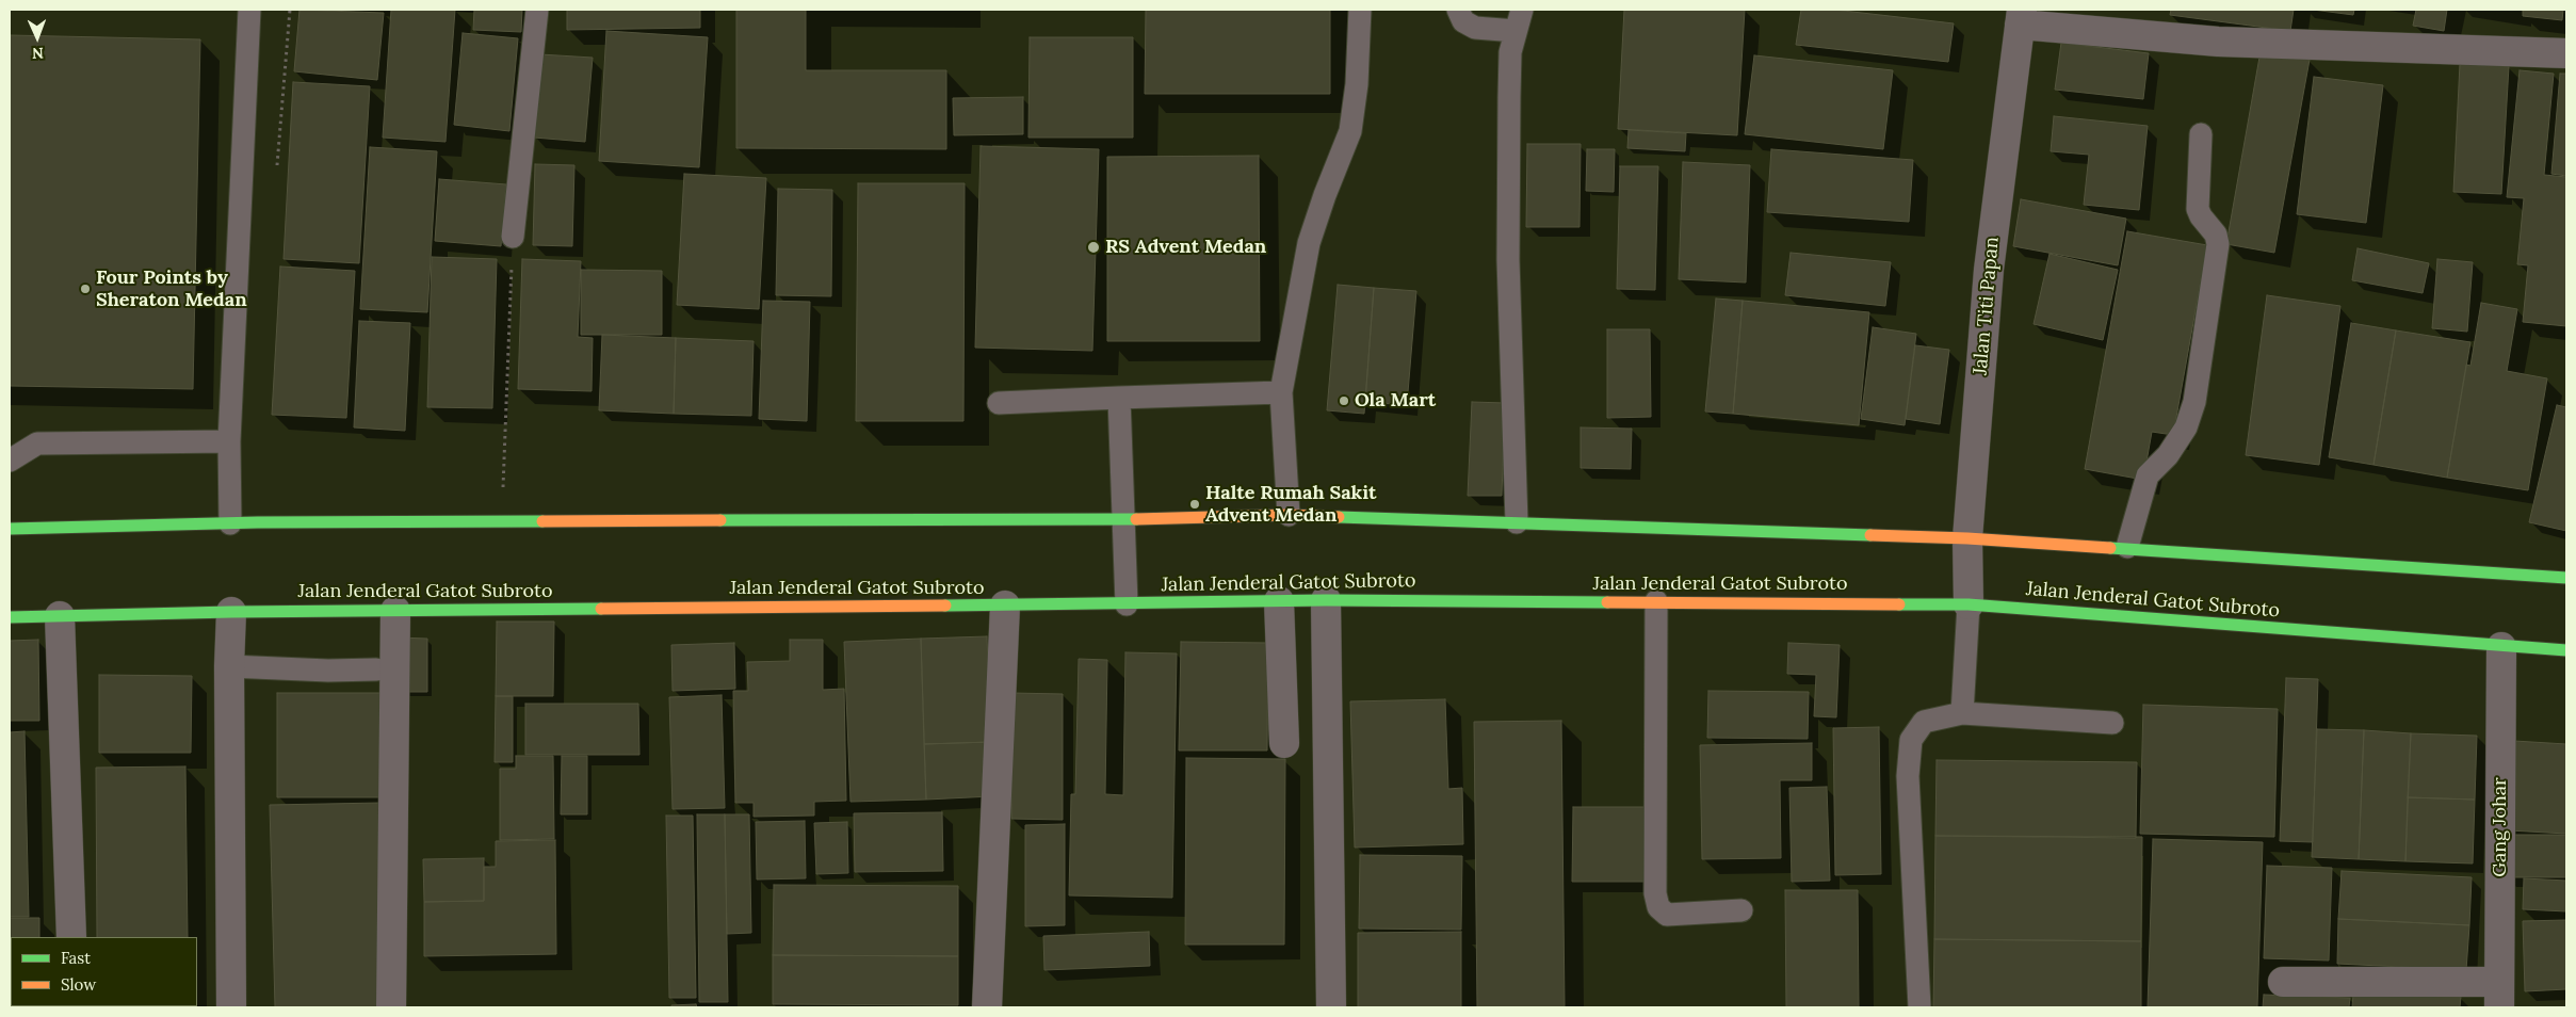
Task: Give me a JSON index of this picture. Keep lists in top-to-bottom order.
{
  "streets": {
    "main road": ["Jalan Jenderal Gatot Subroto"],
    "street": ["Jalan Titi Papan", "Gang Johar"]
  },
  "crossings": [
    ["Jalan Titi Papan", "Jalan Jenderal Gatot Subroto"],
    ["Jalan Jenderal Gatot Subroto", "Gang Johar"]
  ],
  "places": [
    "RS Advent Medan",
    "Four Points by Sheraton Medan",
    "Ola Mart",
    "Halte Rumah Sakit Advent Medan"
  ],
  "legend": ["Fast", "Slow"],
  "north": "bottom"
}
